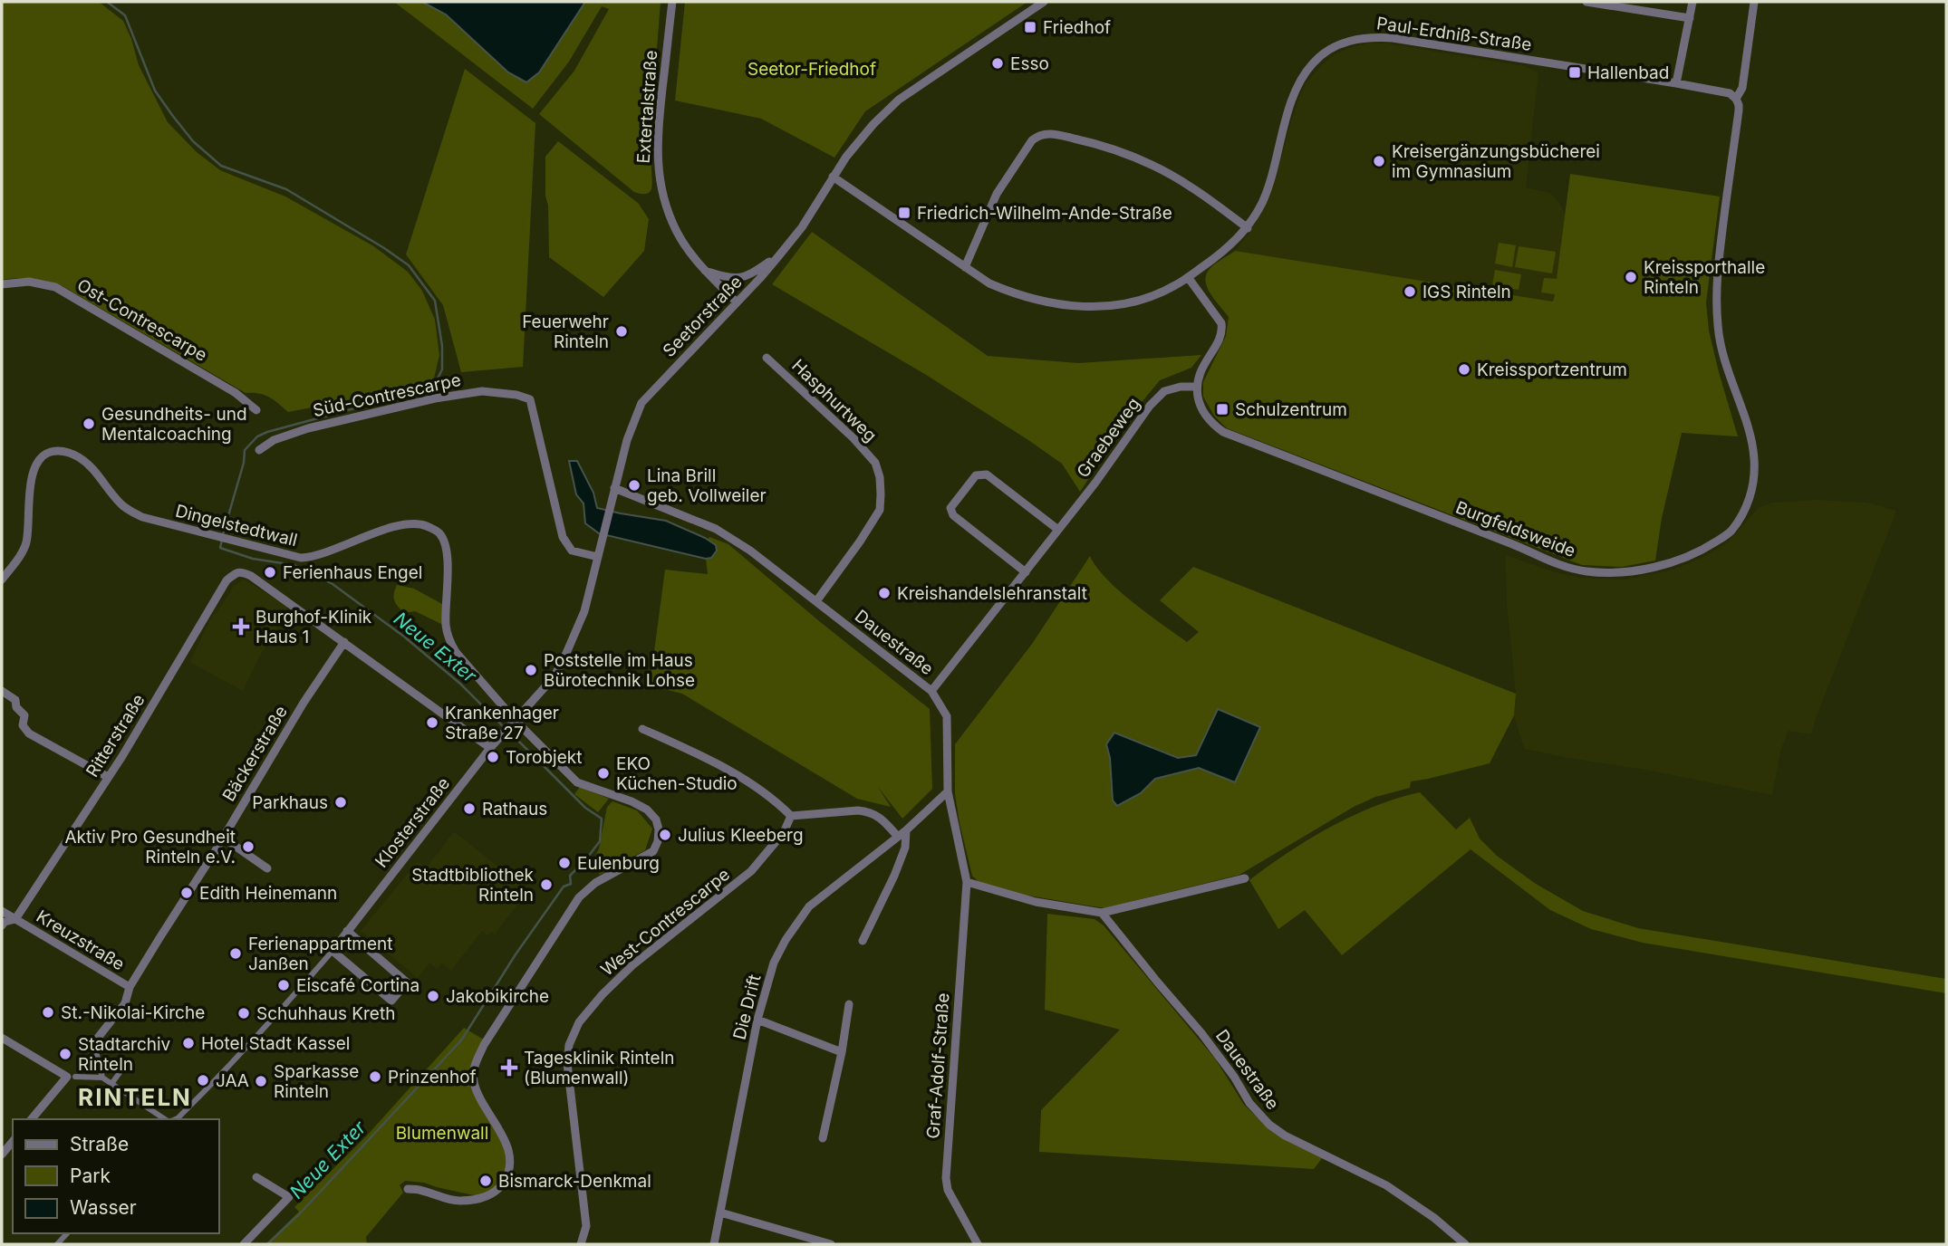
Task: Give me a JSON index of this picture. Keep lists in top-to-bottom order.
{
  "streets": {
    "street": [
      "Paul-Erdniß-Straße",
      "Extertalstraße",
      "Seetorstraße",
      "Ost-Contrescarpe",
      "Süd-Contrescarpe",
      "Hasphurtweg",
      "Graebeweg",
      "Dingelstedtwall",
      "Burgfeldsweide",
      "Dauestraße",
      "Ritterstraße",
      "Bäckerstraße",
      "Klosterstraße",
      "West-Contrescarpe",
      "Kreuzstraße",
      "Die Drift",
      "Graf-Adolf-Straße"
    ]
  },
  "crossings": [
    ["Paul-Erdniß-Straße", "Burgfeldsweide"],
    ["Extertalstraße", "Seetorstraße"],
    ["Seetorstraße", "Süd-Contrescarpe"],
    ["Seetorstraße", "Dingelstedtwall"],
    ["Seetorstraße", "Dauestraße"],
    ["Seetorstraße", "Klosterstraße"],
    ["Hasphurtweg", "Dauestraße"],
    ["Graebeweg", "Burgfeldsweide"],
    ["Graebeweg", "Dauestraße"],
    ["Dauestraße", "Die Drift"],
    ["Dauestraße", "Graf-Adolf-Straße"],
    ["Ritterstraße", "Bäckerstraße"],
    ["Ritterstraße", "Kreuzstraße"],
    ["Bäckerstraße", "Kreuzstraße"]
  ],
  "districts": ["RINTELN"],
  "water": ["Neue Exter"],
  "parks": ["Seetor-Friedhof", "Blumenwall"],
  "places": {
    "transit": [
      "Friedhof",
      "Hallenbad",
      "Friedrich-Wilhelm-Ande-Straße",
      "Schulzentrum"
    ],
    "other": [
      "Esso",
      "Kreisergänzungsbücherei im Gymnasium",
      "Kreissporthalle Rinteln",
      "IGS Rinteln",
      "Feuerwehr Rinteln",
      "Kreissportzentrum",
      "Gesundheits- und Mentalcoaching",
      "Lina Brill geb. Vollweiler",
      "Ferienhaus Engel",
      "Kreishandelslehranstalt",
      "Poststelle im Haus Bürotechnik Lohse",
      "Krankenhager Straße 27",
      "Torobjekt",
      "EKO Küchen-Studio",
      "Parkhaus",
      "Rathaus",
      "Julius Kleeberg",
      "Aktiv Pro Gesundheit Rinteln e.V.",
      "Eulenburg",
      "Stadtbibliothek Rinteln",
      "Edith Heinemann",
      "Ferienappartment Janßen",
      "Eiscafé Cortina",
      "Jakobikirche",
      "St.-Nikolai-Kirche",
      "Schuhhaus Kreth",
      "Hotel Stadt Kassel",
      "Stadtarchiv Rinteln",
      "Prinzenhof",
      "JAA",
      "Sparkasse Rinteln",
      "Bismarck-Denkmal"
    ],
    "health": ["Burghof-Klinik Haus 1", "Tagesklinik Rinteln (Blumenwall)"]
  },
  "legend": ["Straße", "Park", "Wasser"]
}
